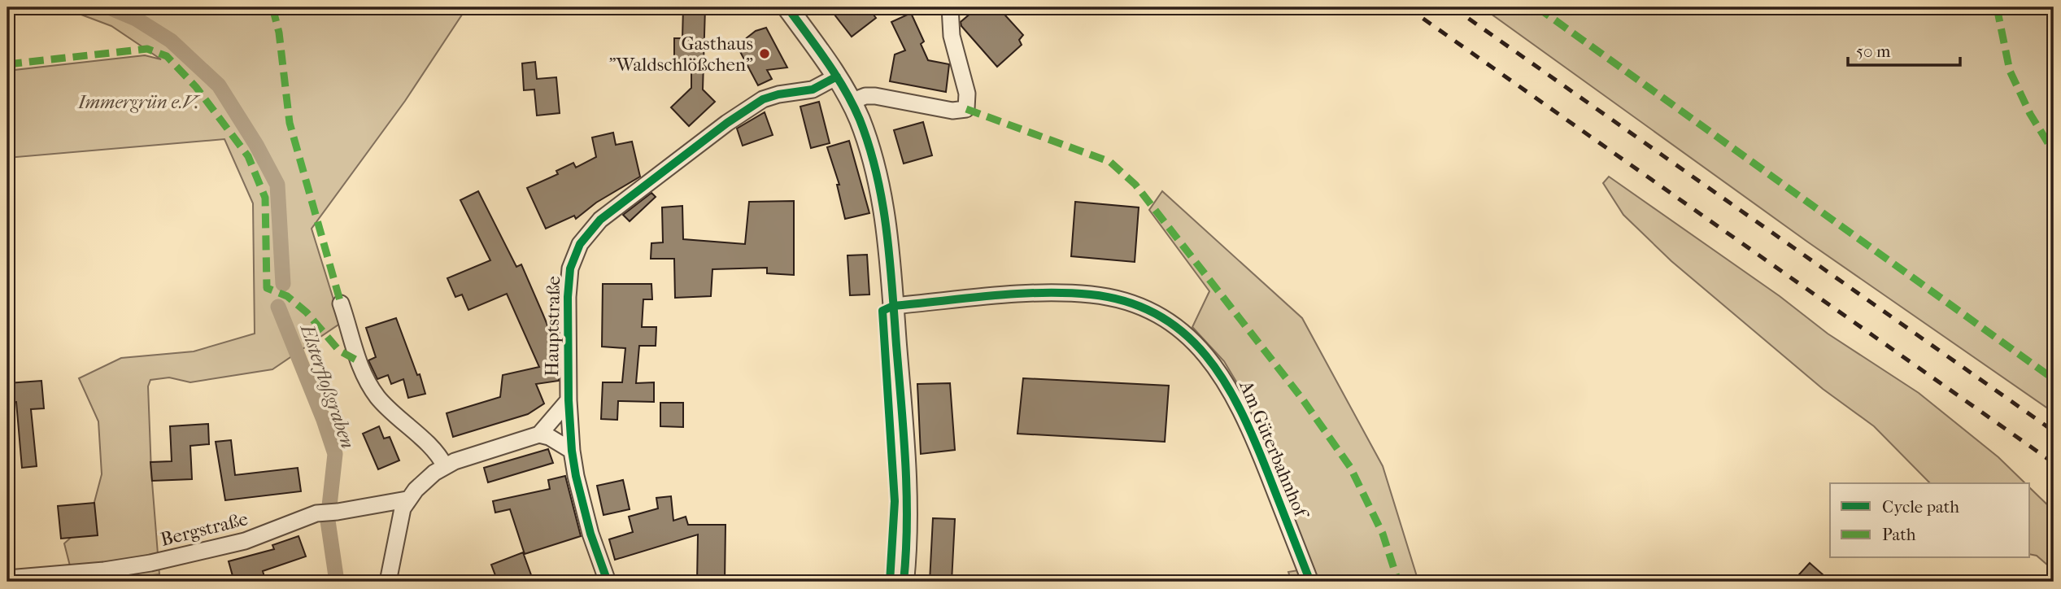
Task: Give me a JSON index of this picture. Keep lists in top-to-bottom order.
{
  "streets": {
    "street": ["Hauptstraße", "Am Güterbahnhof", "Bergstraße"]
  },
  "water": ["Elsterfloßgraben"],
  "parks": ["Immergrün e.V."],
  "places": ["Gasthaus \"Waldschlößchen\""],
  "legend": ["Cycle path", "Path"],
  "scale_bar": "50 m"
}
